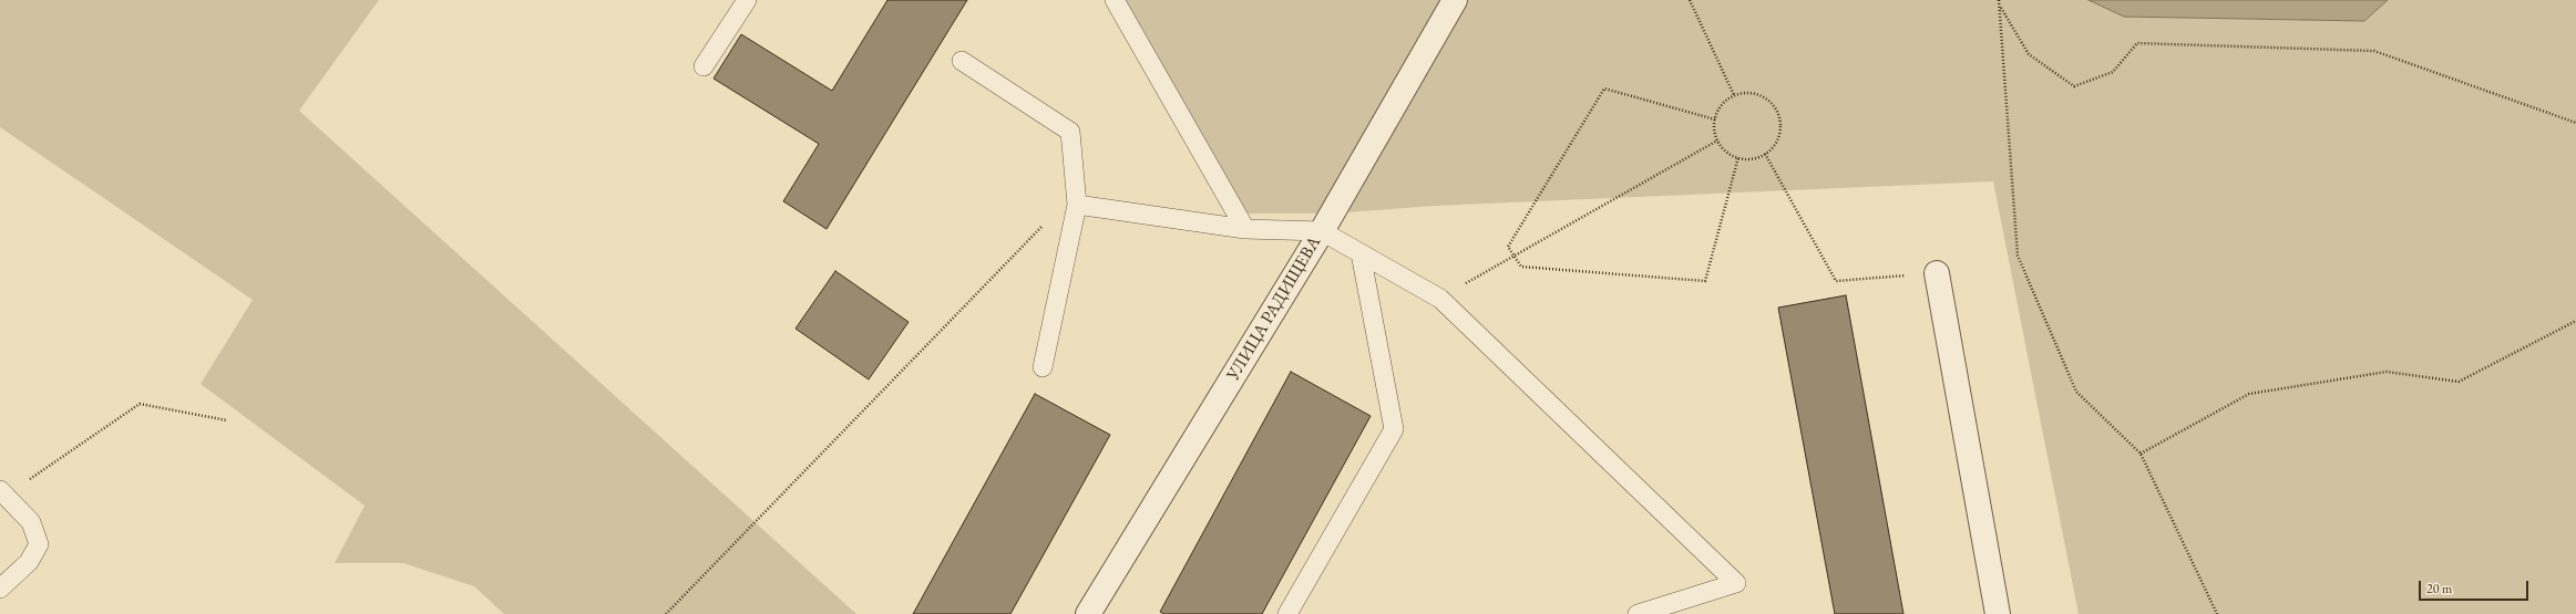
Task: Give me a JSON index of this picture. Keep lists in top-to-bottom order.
{
  "streets": {
    "street": ["УЛИЦА РАДИЩЕВА"]
  },
  "scale_bar": "20 m"
}
